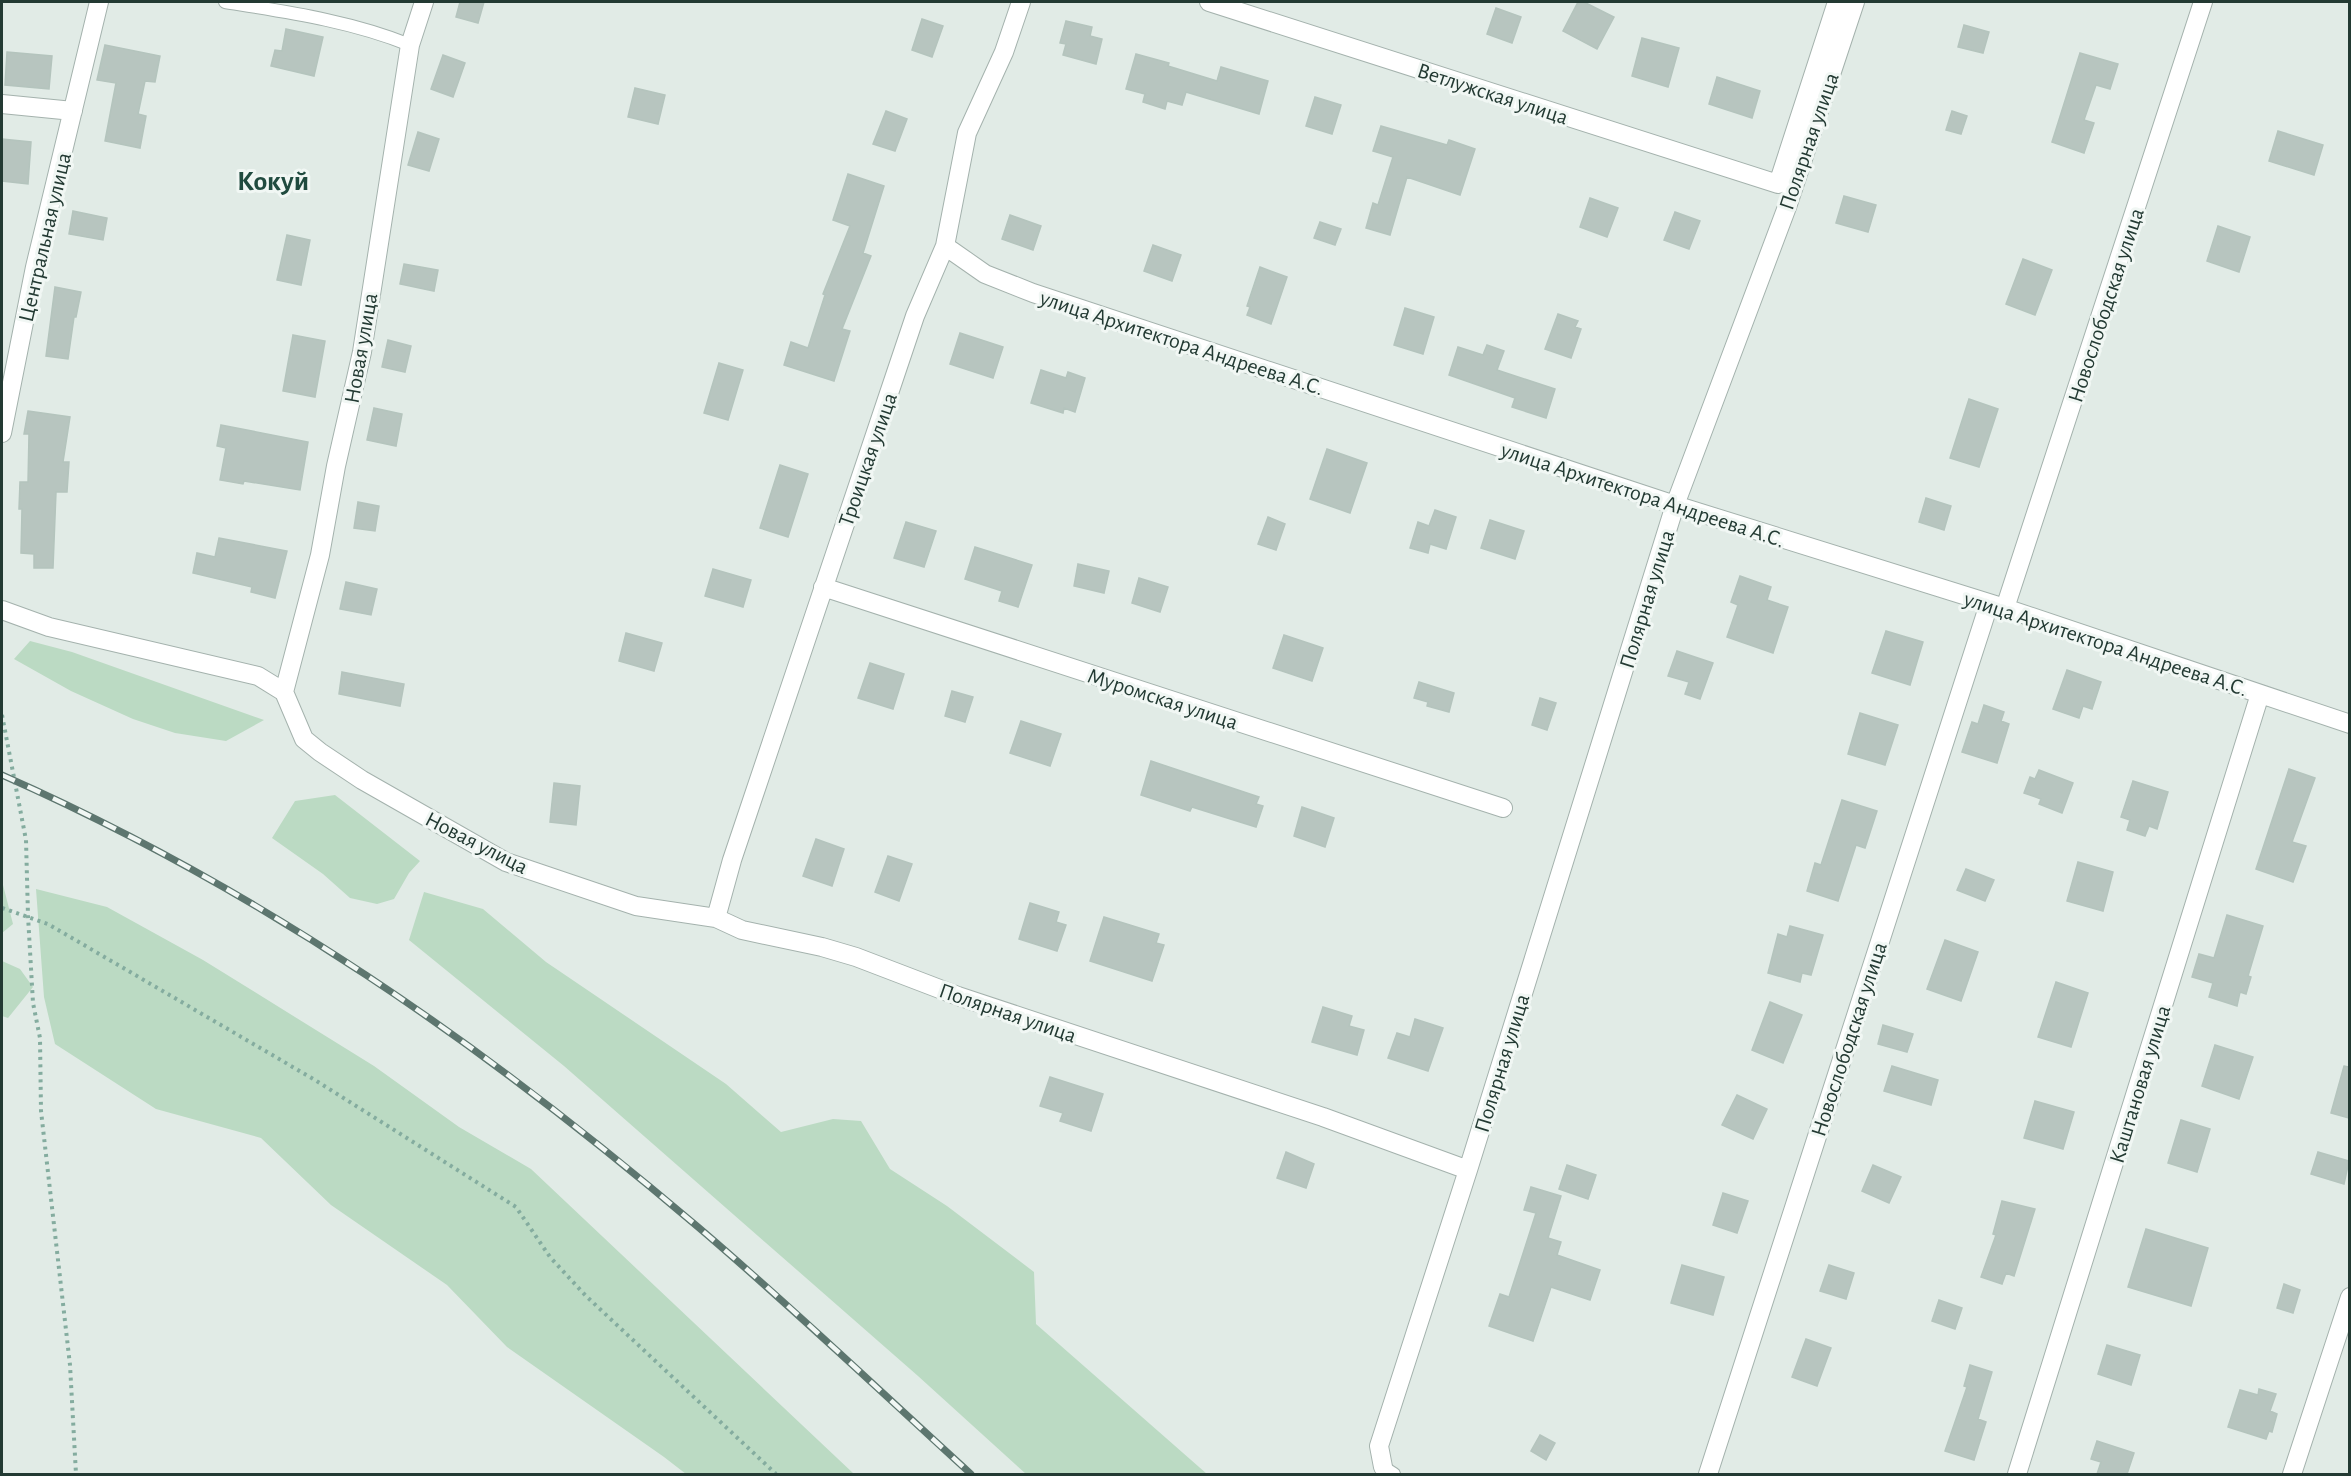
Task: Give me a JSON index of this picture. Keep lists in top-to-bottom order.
{
  "streets": {
    "street": [
      "Ветлужская улица",
      "Полярная улица",
      "Центральная улица",
      "Новослободская улица",
      "улица Архитектора Андреева А.С.",
      "Новая улица",
      "Троицкая улица",
      "Муромская улица",
      "Каштановая улица"
    ]
  },
  "crossings": [
    ["Ветлужская улица", "Полярная улица"],
    ["Полярная улица", "улица Архитектора Андреева А.С."],
    ["Полярная улица", "Новая улица"],
    ["Полярная улица", "Троицкая улица"],
    ["Новослободская улица", "улица Архитектора Андреева А.С."],
    ["улица Архитектора Андреева А.С.", "Троицкая улица"],
    ["улица Архитектора Андреева А.С.", "Каштановая улица"],
    ["Новая улица", "Троицкая улица"],
    ["Троицкая улица", "Муромская улица"]
  ],
  "districts": ["Кокуй"]
}
